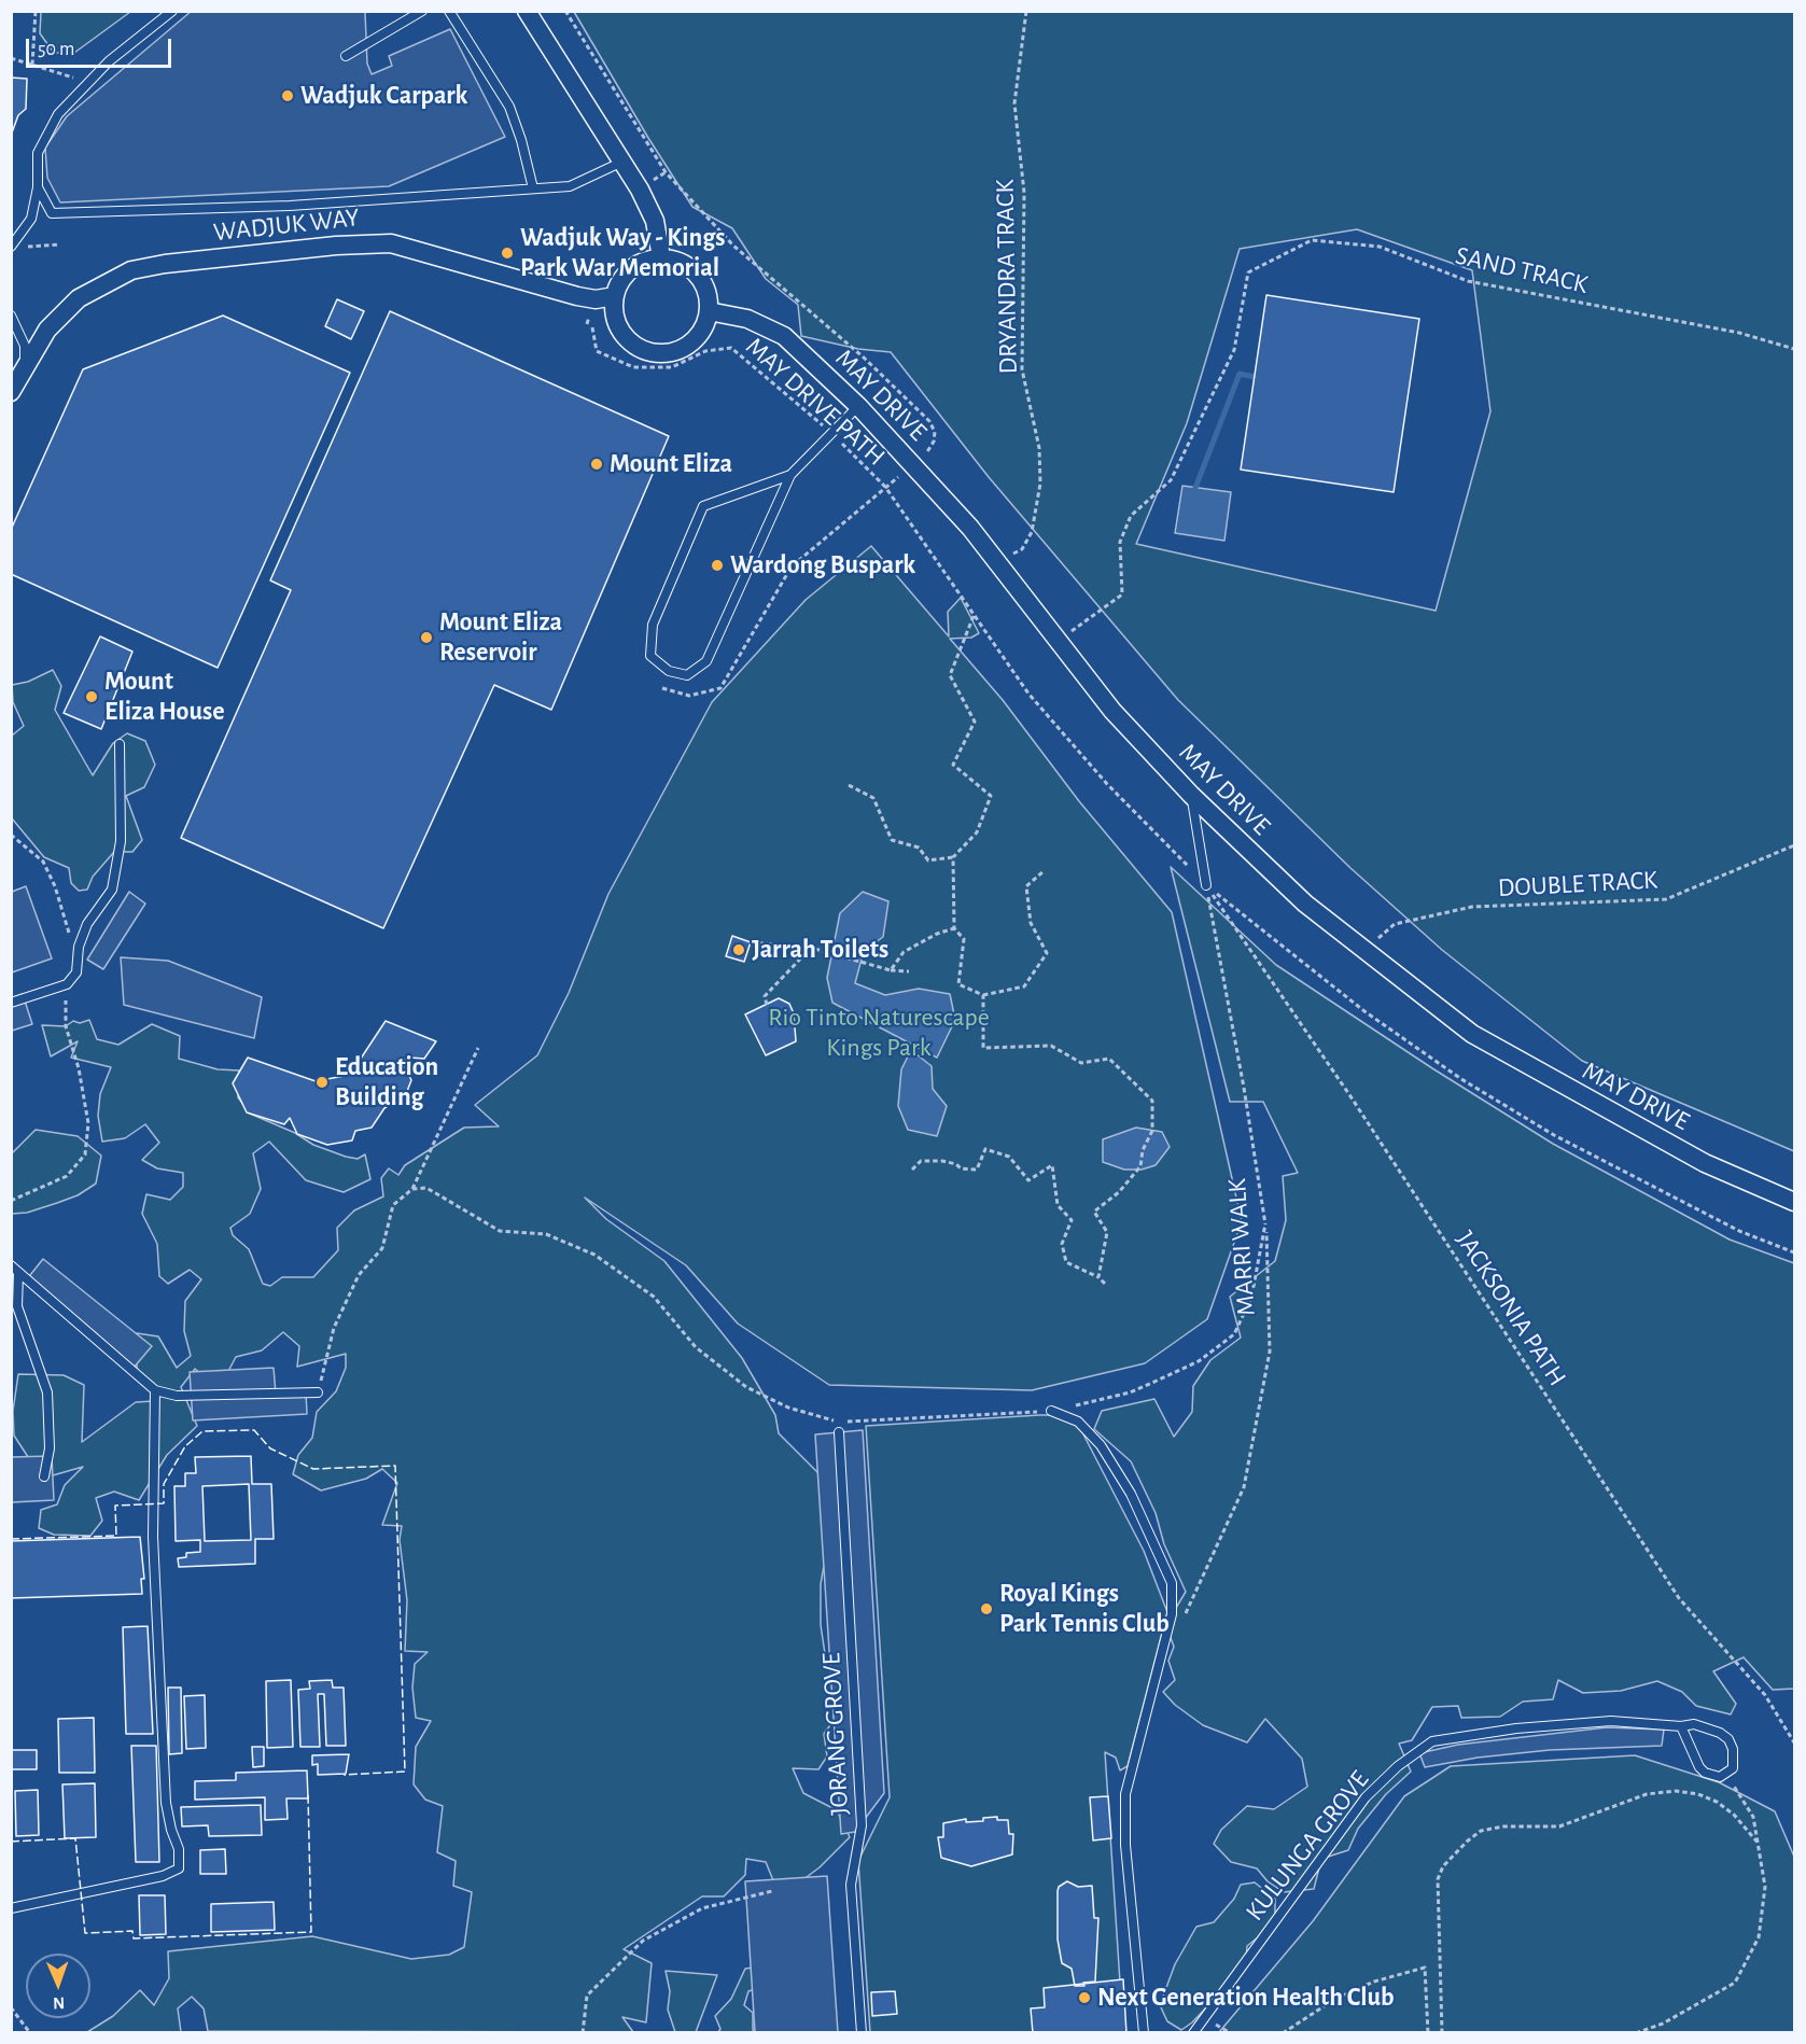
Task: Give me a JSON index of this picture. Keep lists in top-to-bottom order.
{
  "streets": {
    "street": ["WADJUK WAY", "MAY DRIVE"],
    "lane": ["JORANG GROVE", "KULUNGA GROVE"],
    "path": [
      "SAND TRACK",
      "DRYANDRA TRACK",
      "MAY DRIVE PATH",
      "DOUBLE TRACK",
      "MARRI WALK",
      "JACKSONIA PATH"
    ]
  },
  "crossings": [
    ["WADJUK WAY", "MAY DRIVE"],
    ["SAND TRACK", "MAY DRIVE"],
    ["DRYANDRA TRACK", "MAY DRIVE"],
    ["MAY DRIVE", "DOUBLE TRACK"],
    ["MARRI WALK", "JACKSONIA PATH"]
  ],
  "parks": ["Rio Tinto Naturescape Kings Park"],
  "places": [
    "Wadjuk Carpark",
    "Wadjuk Way - Kings Park War Memorial",
    "Mount Eliza",
    "Wardong Buspark",
    "Mount Eliza Reservoir",
    "Mount Eliza House",
    "Jarrah Toilets",
    "Education Building",
    "Royal Kings Park Tennis Club",
    "Next Generation Health Club"
  ],
  "scale_bar": "50 m",
  "north": "bottom"
}
